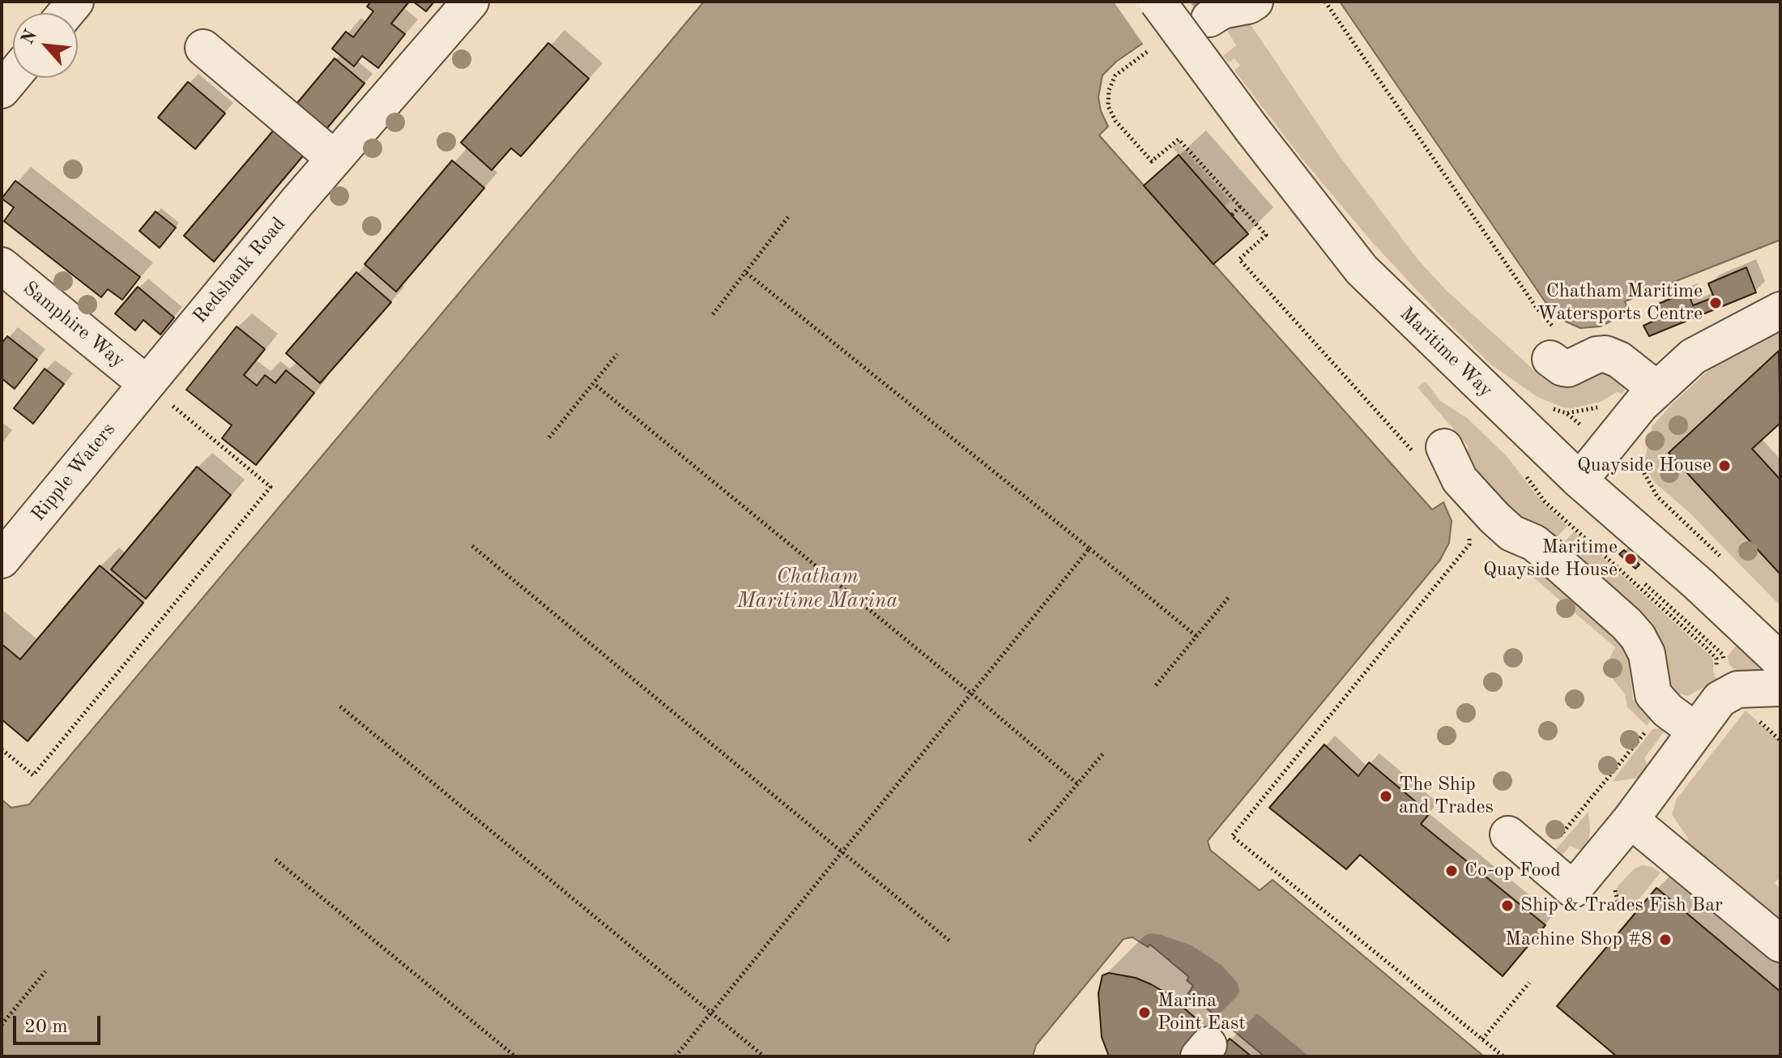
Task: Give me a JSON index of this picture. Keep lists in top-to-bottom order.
{
  "streets": {
    "street": [
      "Redshank Road",
      "Samphire Way",
      "Maritime Way",
      "Ripple Waters"
    ]
  },
  "crossings": [
    ["Redshank Road", "Samphire Way"],
    ["Redshank Road", "Ripple Waters"],
    ["Samphire Way", "Ripple Waters"]
  ],
  "water": ["Chatham Maritime Marina"],
  "places": [
    "Chatham Maritime Watersports Centre",
    "Quayside House",
    "Maritime Quayside House",
    "The Ship and Trades",
    "Co-op Food",
    "Ship & Trades Fish Bar",
    "Machine Shop #8",
    "Marina Point East"
  ],
  "scale_bar": "20 m",
  "north": "top left"
}
